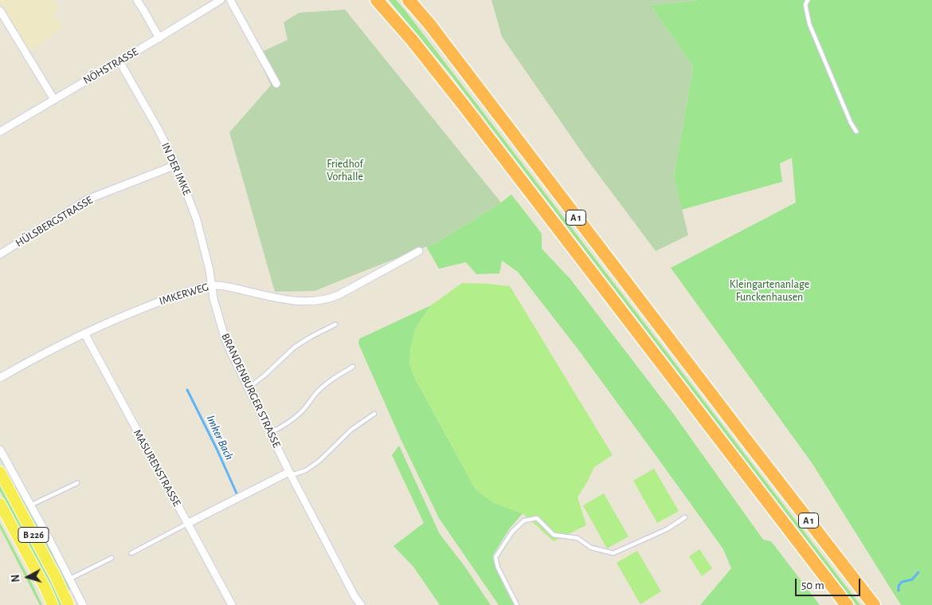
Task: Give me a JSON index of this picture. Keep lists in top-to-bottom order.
{
  "streets": {
    "highway": ["A 1"],
    "main road": ["B 226"],
    "street": [
      "NÖHSTRASSE",
      "IN DER IMKE",
      "HÜLSBERGSTRASSE",
      "IMKERWEG",
      "BRANDENBURGER STRASSE",
      "MASURENSTRASSE"
    ]
  },
  "crossings": [
    ["NÖHSTRASSE", "IN DER IMKE"],
    ["IN DER IMKE", "HÜLSBERGSTRASSE"],
    ["IN DER IMKE", "IMKERWEG"],
    ["IN DER IMKE", "BRANDENBURGER STRASSE"],
    ["IMKERWEG", "BRANDENBURGER STRASSE"],
    ["IMKERWEG", "MASURENSTRASSE"]
  ],
  "water": ["Imker Bach"],
  "parks": ["Friedhof Vorhalle", "Kleingartenanlage Funckenhausen"],
  "scale_bar": "50 m",
  "north": "left"
}
